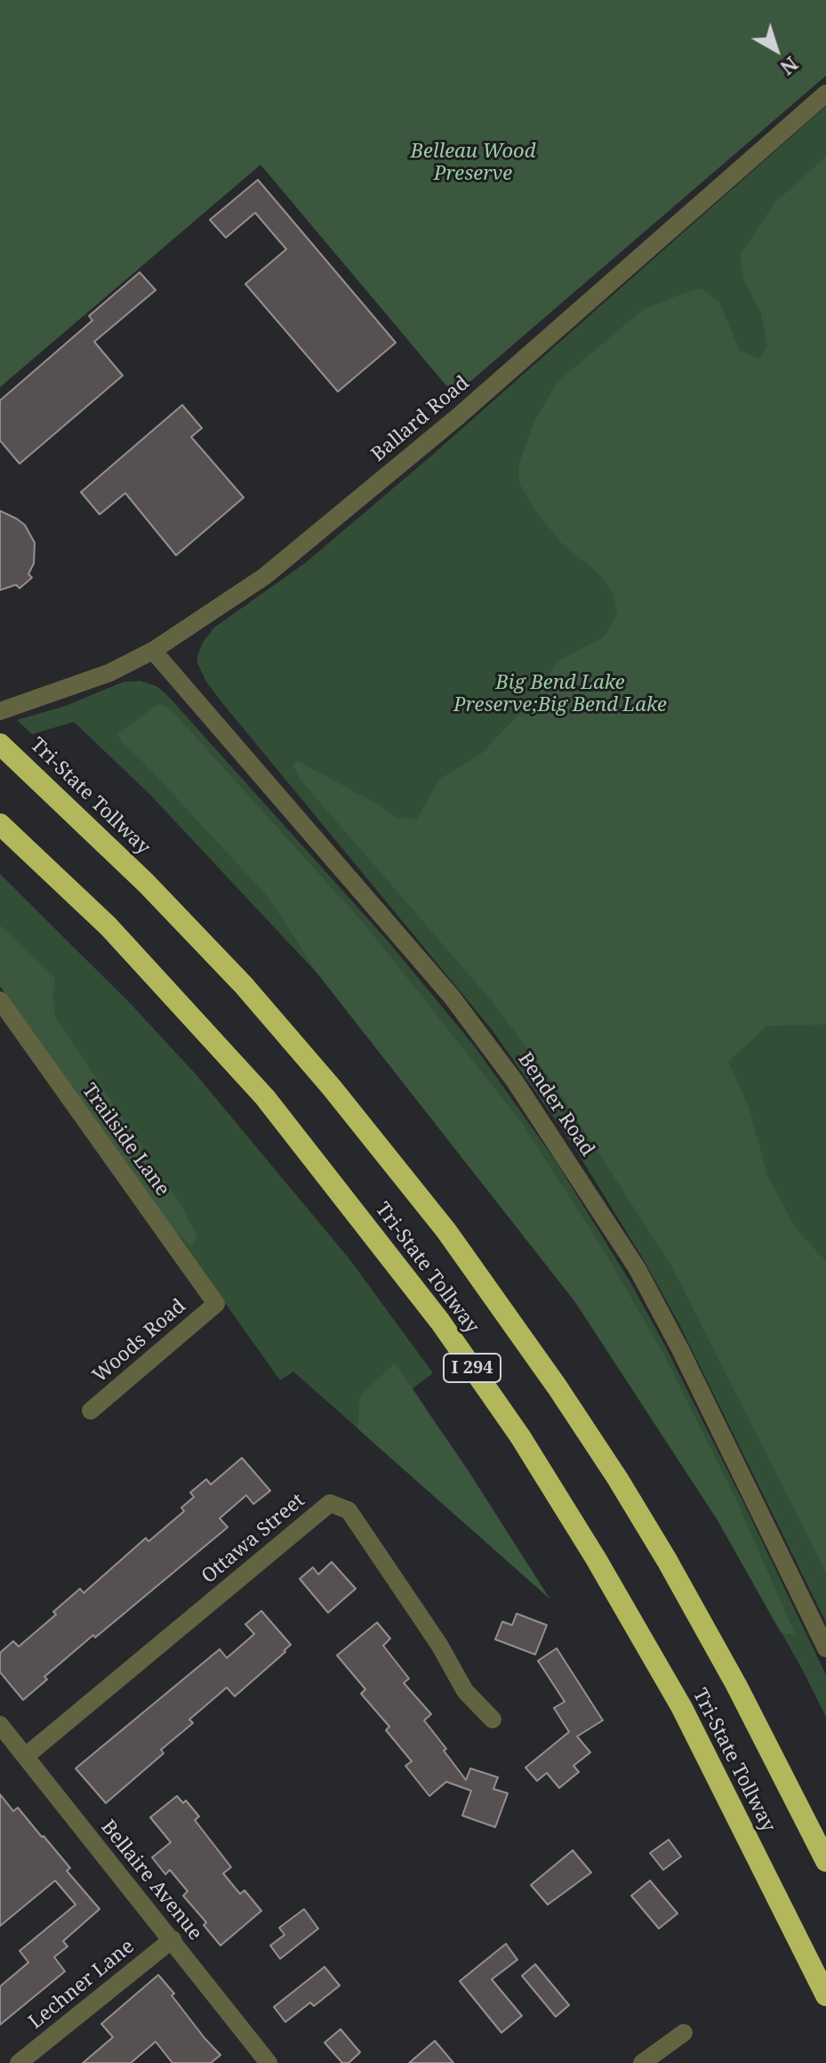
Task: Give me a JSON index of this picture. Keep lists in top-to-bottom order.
{
  "streets": {
    "highway": ["Tri-State Tollway", "I 294"],
    "street": [
      "Ballard Road",
      "Bender Road",
      "Trailside Lane",
      "Woods Road",
      "Ottawa Street",
      "Bellaire Avenue",
      "Lechner Lane"
    ]
  },
  "crossings": [
    ["Ballard Road", "Bender Road"],
    ["Trailside Lane", "Woods Road"],
    ["Ottawa Street", "Bellaire Avenue"],
    ["Bellaire Avenue", "Lechner Lane"]
  ],
  "parks": ["Belleau Wood Preserve", "Big Bend Lake Preserve;Big Bend Lake"],
  "north": "bottom right"
}
